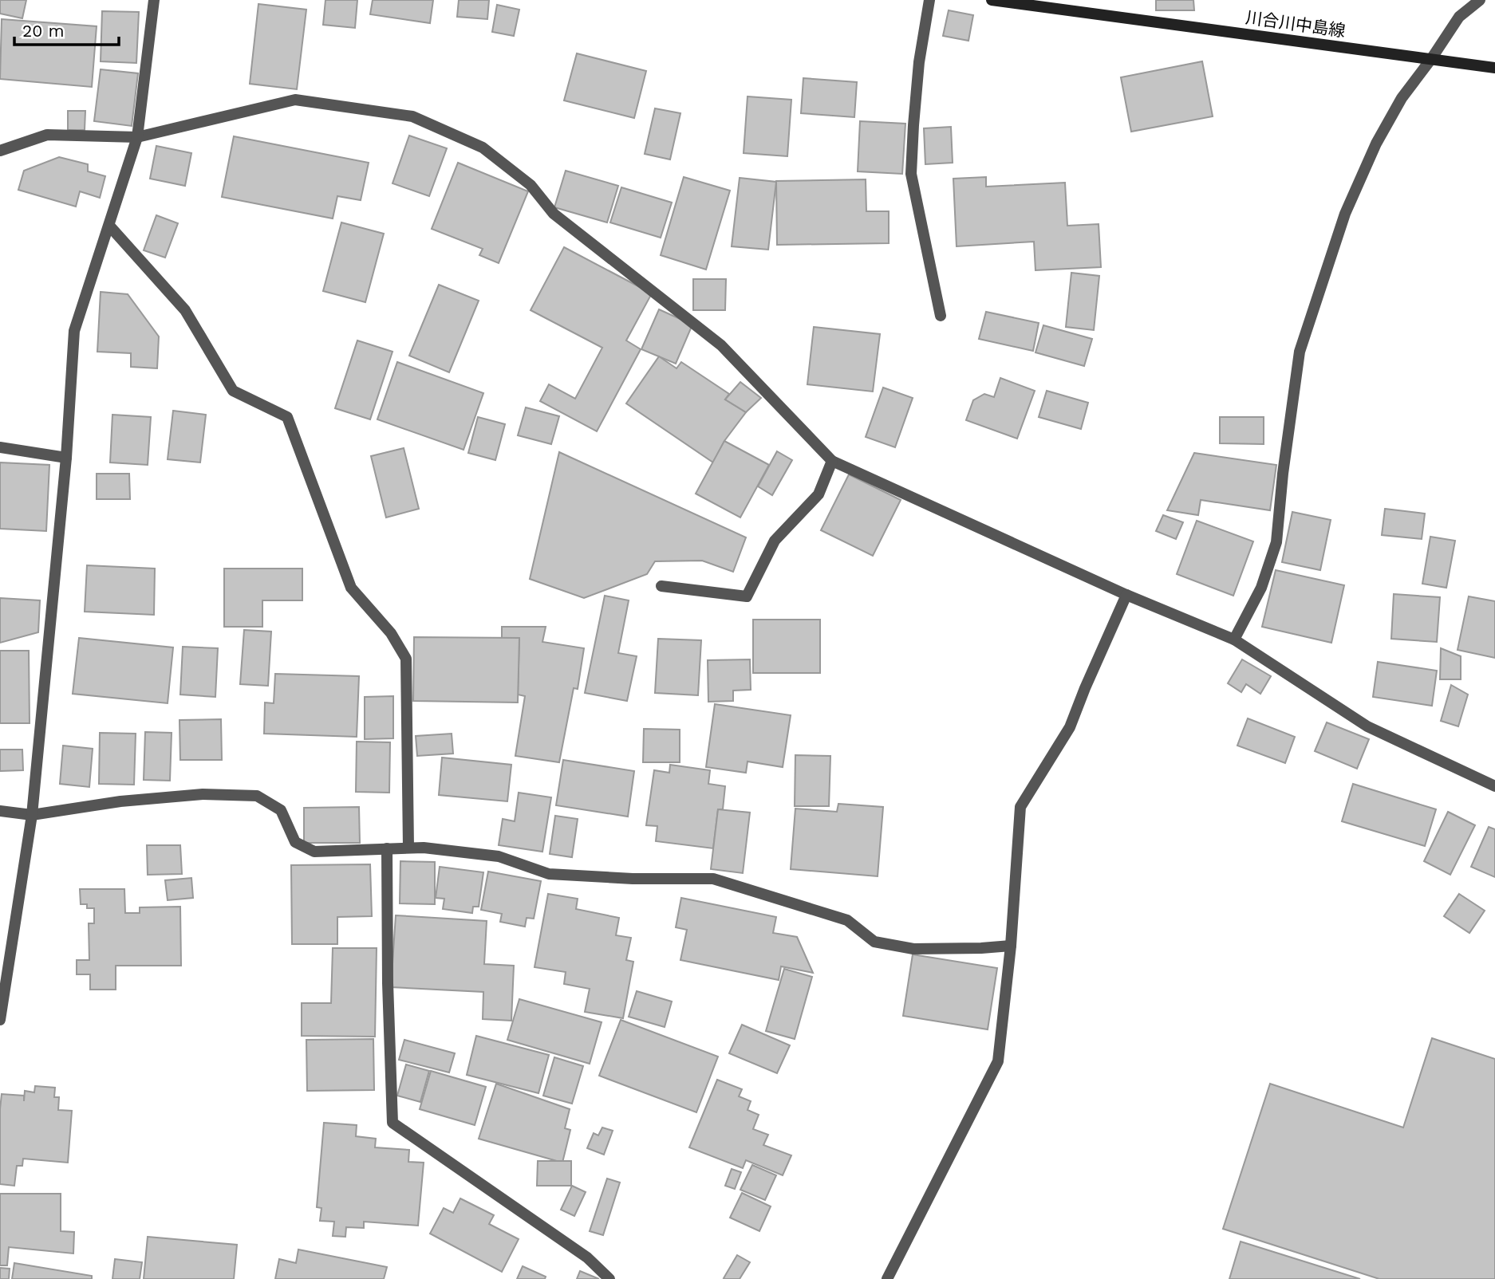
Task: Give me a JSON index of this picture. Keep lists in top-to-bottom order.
{
  "streets": {
    "main road": ["川合川中島線"]
  },
  "scale_bar": "20 m"
}
